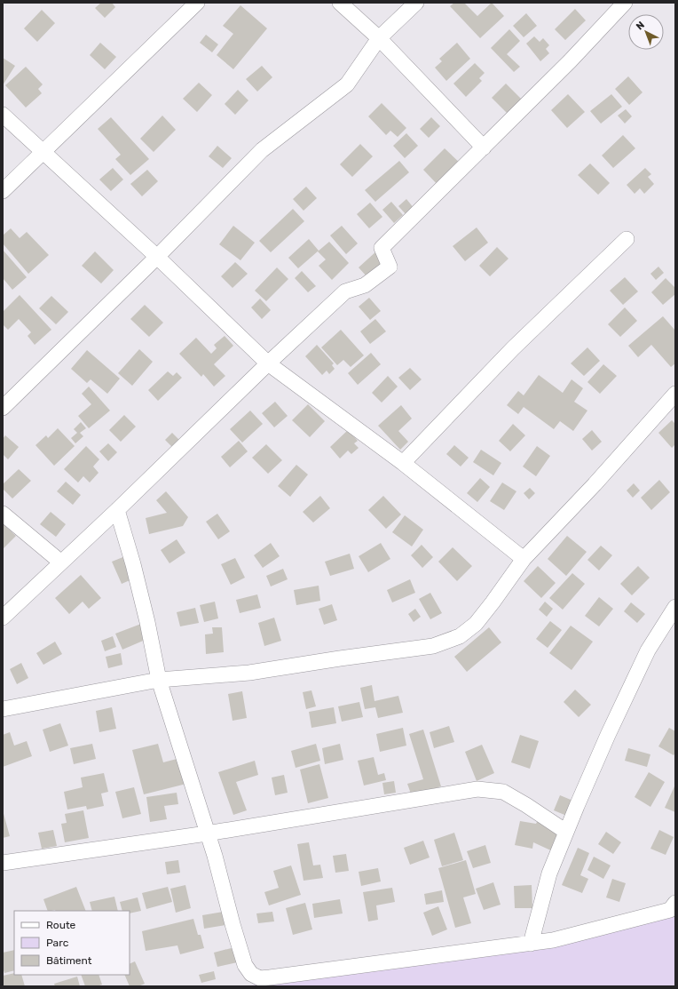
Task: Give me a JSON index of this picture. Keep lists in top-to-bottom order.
{
  "legend": ["Route", "Parc", "Bâtiment"],
  "north": "top left"
}
